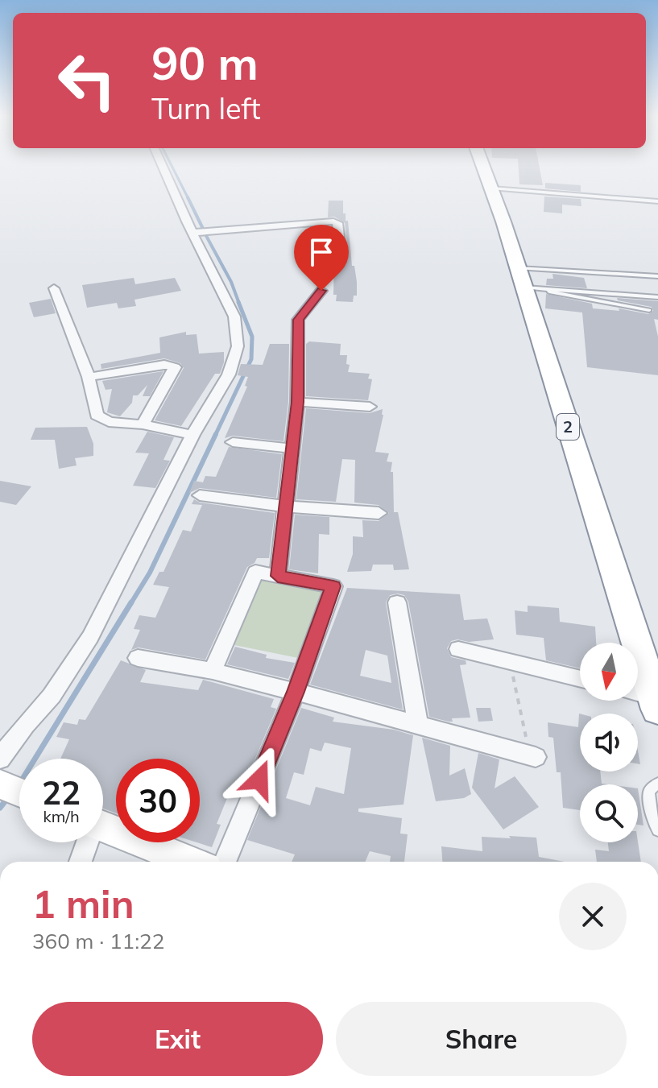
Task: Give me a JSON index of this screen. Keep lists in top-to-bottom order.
{
  "streets": {
    "highway": ["2"]
  },
  "north": "bottom",
  "page": {
    "turn": ["90 m", "Turn left"],
    "speed": "22 km/h",
    "limit": "30",
    "heading": ["1 min", "360 m · 11:22"],
    "buttons": ["Exit", "Share"]
  }
}
